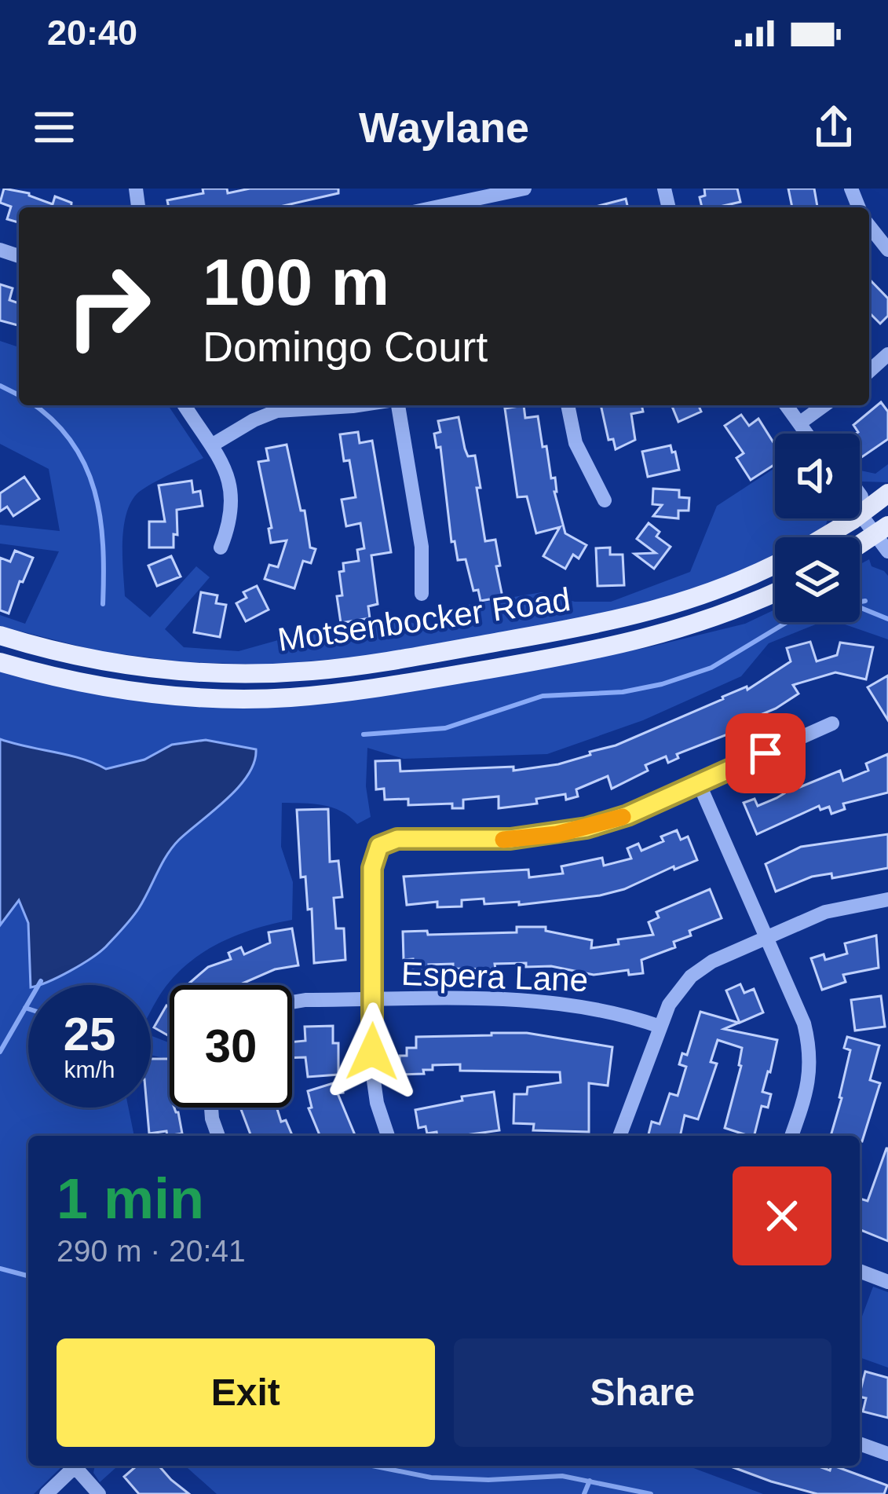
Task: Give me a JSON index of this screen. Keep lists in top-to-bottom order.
{
  "streets": {
    "main road": ["Motsenbocker Road"],
    "street": ["Espera Lane"]
  },
  "page": {
    "status": "20:40",
    "header": "Waylane",
    "turn": ["100 m", "Domingo Court"],
    "speed": "25 km/h",
    "limit": "30",
    "heading": ["1 min", "290 m · 20:41"],
    "buttons": ["Exit", "Share"]
  }
}
